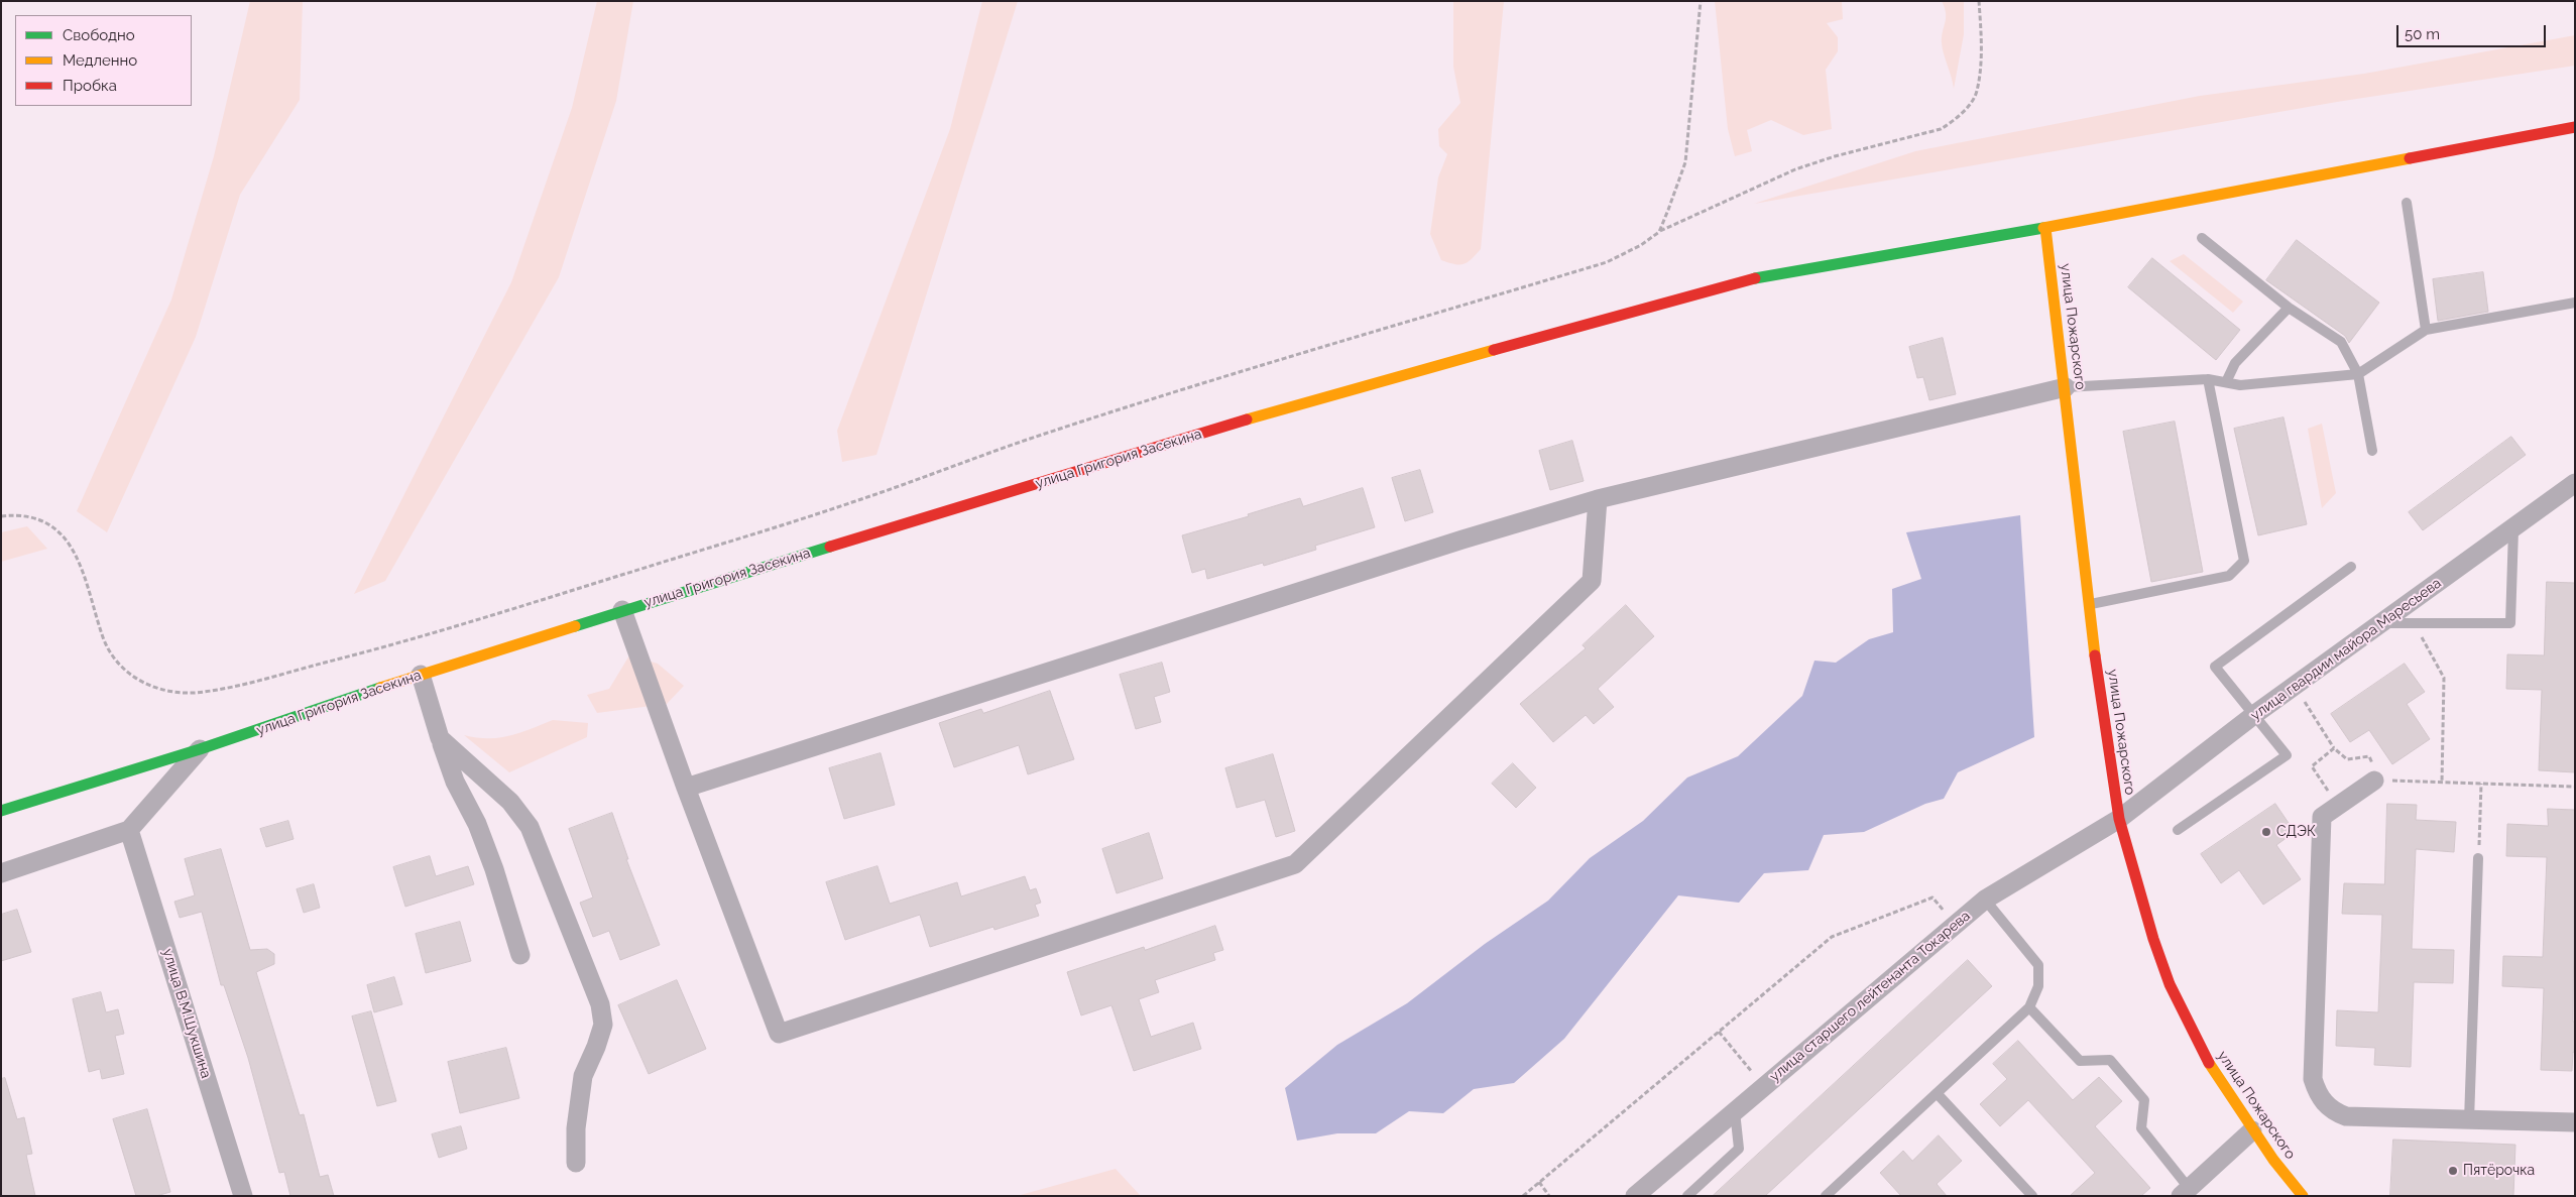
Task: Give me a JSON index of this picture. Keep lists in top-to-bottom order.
{
  "streets": {
    "main road": ["улица Пожарского", "улица Григория Засекина"],
    "street": ["улица гвардии майора Маресьева", "улица старшего лейтенанта Токарева", "улица В.М.Шукшина"]
  },
  "crossings": [
    ["улица Пожарского", "улица Григория Засекина"],
    ["улица Пожарского", "улица гвардии майора Маресьева"],
    ["улица Пожарского", "улица старшего лейтенанта Токарева"],
    ["улица гвардии майора Маресьева", "улица старшего лейтенанта Токарева"]
  ],
  "places": ["СДЭК", "Пятёрочка"],
  "legend": ["Свободно", "Медленно", "Пробка"],
  "scale_bar": "50 m"
}
